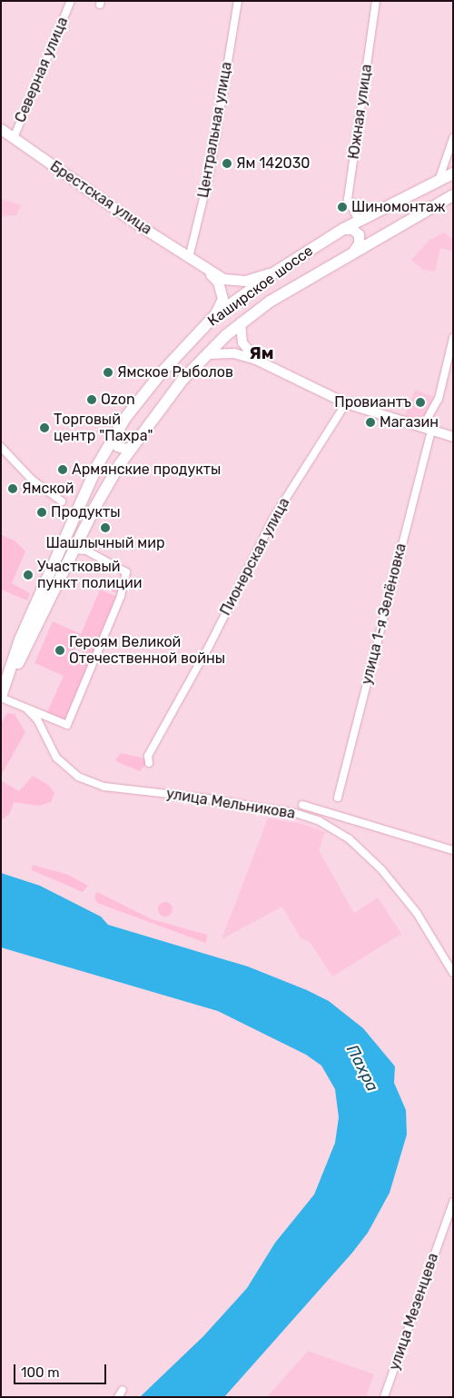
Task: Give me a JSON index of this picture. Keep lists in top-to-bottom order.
{
  "streets": {
    "main road": ["Брестская улица", "Каширское шоссе"],
    "street": [
      "Северная улица",
      "Южная улица",
      "Центральная улица",
      "Пионерская улица",
      "улица 1-я Зелёновка",
      "улица Мельникова",
      "улица Мезенцева"
    ]
  },
  "crossings": [
    ["Северная улица", "Брестская улица"],
    ["Южная улица", "Каширское шоссе"],
    ["Центральная улица", "Брестская улица"],
    ["Брестская улица", "Каширское шоссе"]
  ],
  "districts": ["Ям"],
  "water": ["Пахра"],
  "places": [
    "Ям 142030",
    "Шиномонтаж",
    "Ямское Рыболов",
    "Ozon",
    "Провиантъ",
    "Магазин",
    "Торговый центр \"Пахра\"",
    "Армянские продукты",
    "Ямской",
    "Продукты",
    "Шашлычный мир",
    "Участковый пункт полиции",
    "Героям Великой Отечественной войны"
  ],
  "scale_bar": "100 m"
}
